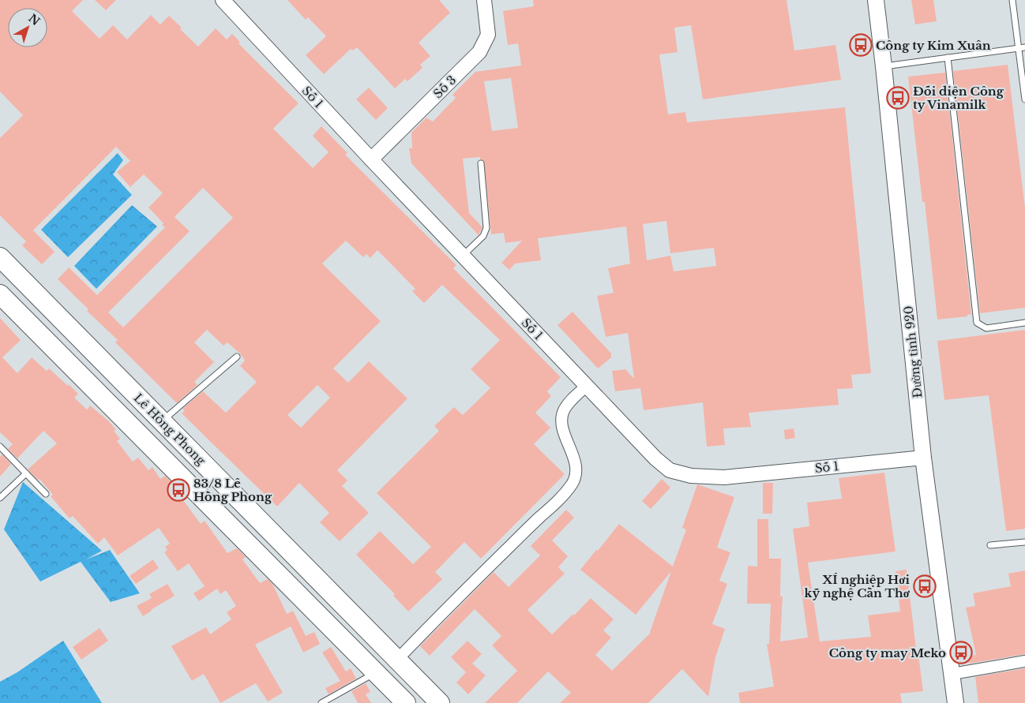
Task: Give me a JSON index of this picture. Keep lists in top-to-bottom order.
{
  "streets": {
    "highway": ["Lê Hồng Phong"],
    "main road": ["Đường tỉnh 920"],
    "street": ["Số 3", "Số 1"]
  },
  "crossings": [
    ["Số 3", "Số 1"],
    ["Số 1", "Đường tỉnh 920"]
  ],
  "places": {
    "bus stop": [
      "Công ty Kim Xuân",
      "Đối diện Công ty Vinamilk",
      "83/8 Lê Hồng Phong",
      "XÍ nghiệp Hơi kỹ nghệ Cần Thơ",
      "Công ty may Meko"
    ]
  },
  "north": "top right"
}
